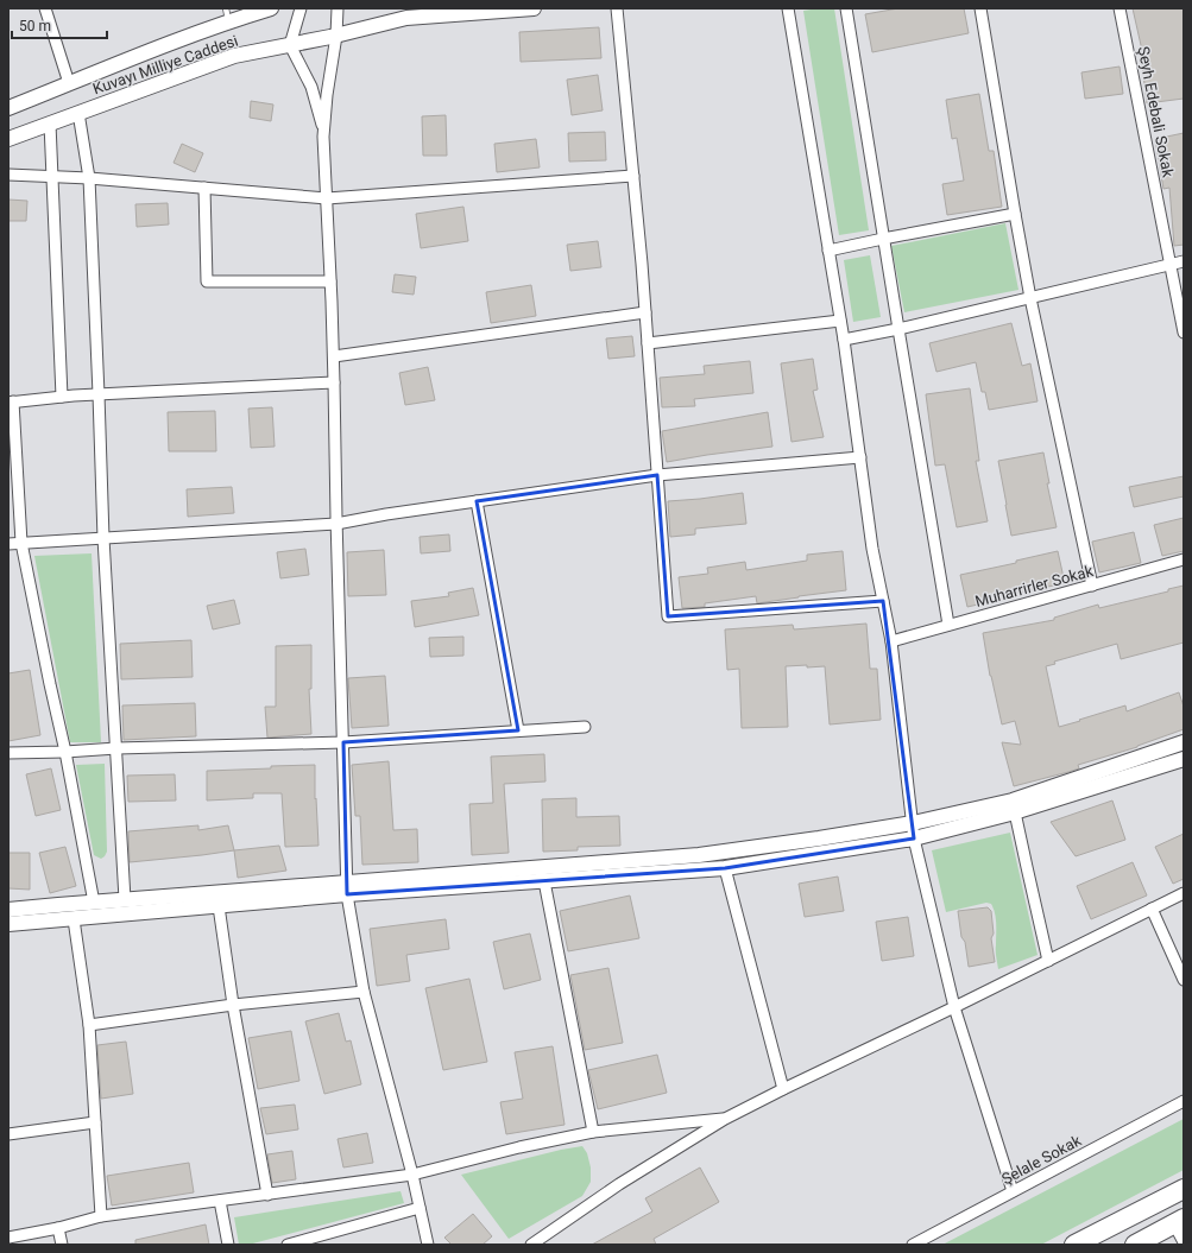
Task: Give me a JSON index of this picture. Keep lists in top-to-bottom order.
{
  "streets": {
    "street": [
      "Kuvayı Milliye Caddesi",
      "Şeyh Edebali Sokak",
      "Muharrirler Sokak",
      "Şelale Sokak"
    ]
  },
  "scale_bar": "50 m"
}
